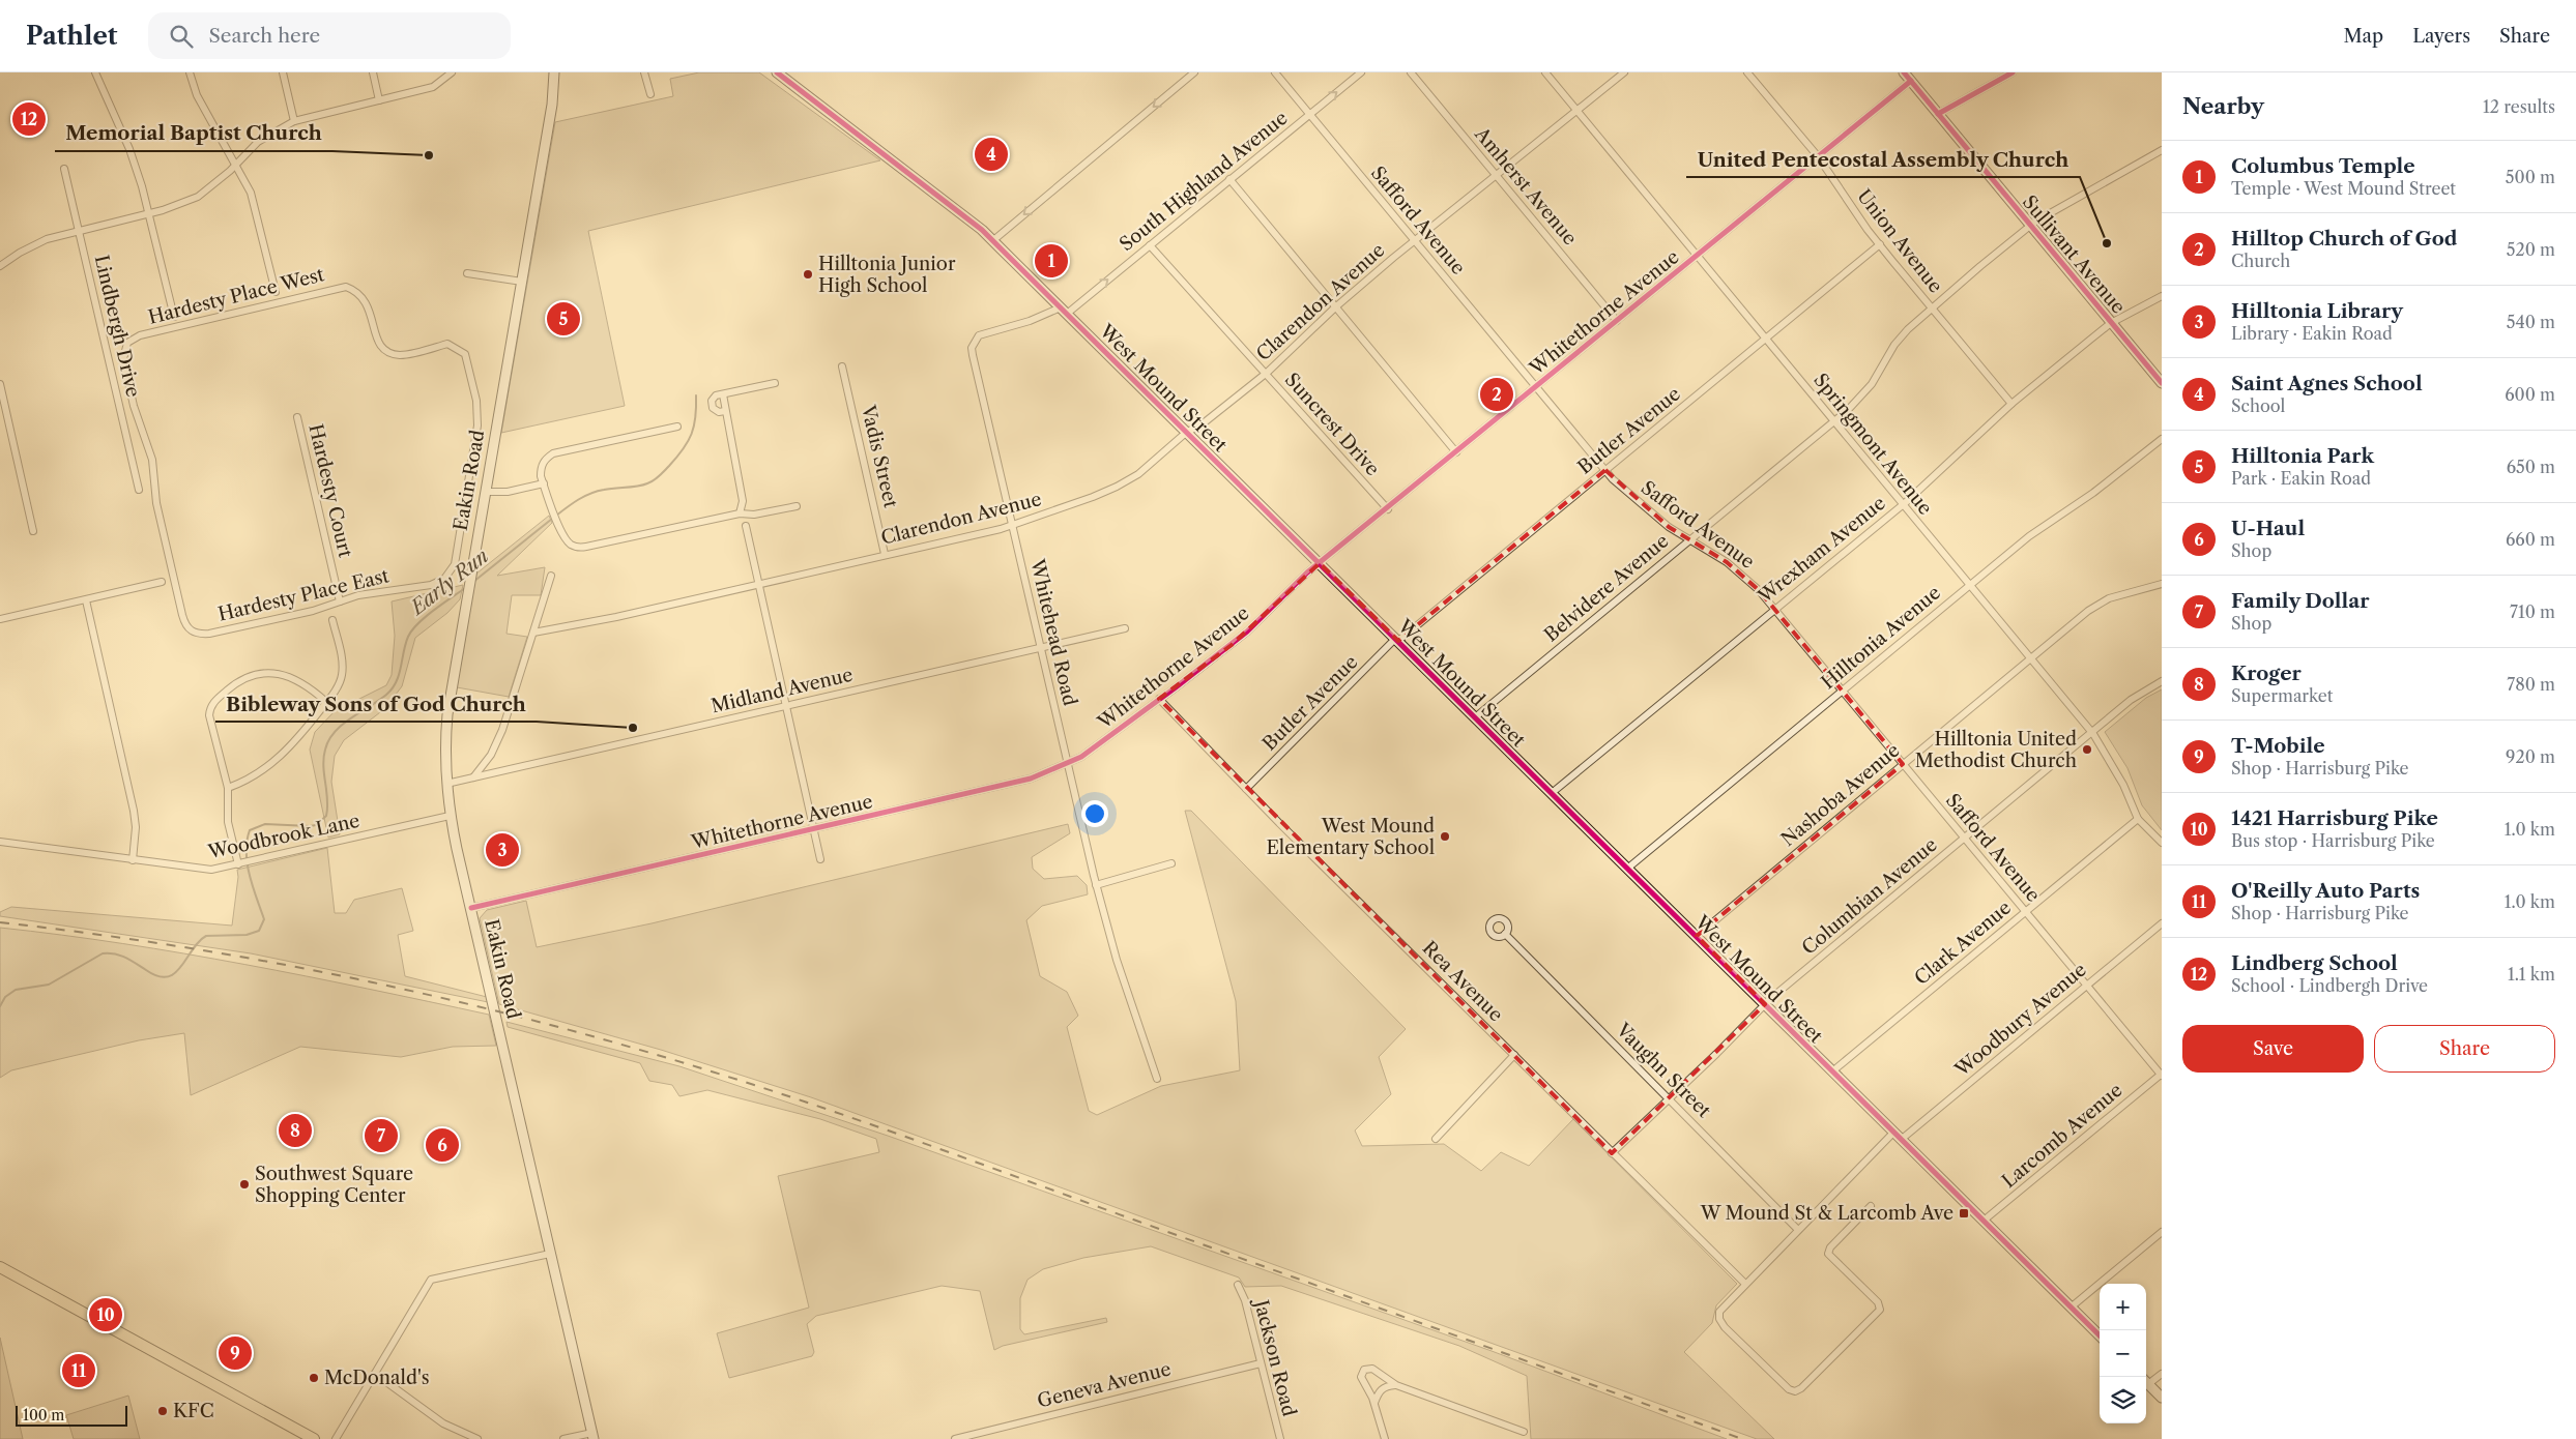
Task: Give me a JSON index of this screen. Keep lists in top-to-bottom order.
{
  "streets": {
    "street": [
      "South Highland Avenue",
      "Amherst Avenue",
      "Safford Avenue",
      "Union Avenue",
      "Sullivant Avenue",
      "Hardesty Place West",
      "Clarendon Avenue",
      "Whitethorne Avenue",
      "Lindbergh Drive",
      "West Mound Street",
      "Suncrest Drive",
      "Butler Avenue",
      "Springmont Avenue",
      "Vadis Street",
      "Eakin Road",
      "Hardesty Court",
      "Wrexham Avenue",
      "Belvidere Avenue",
      "Hardesty Place East",
      "Whitehead Road",
      "Hilltonia Avenue",
      "Midland Avenue",
      "Nashoba Avenue",
      "Woodbrook Lane",
      "Columbian Avenue",
      "Clark Avenue",
      "Rea Avenue",
      "Woodbury Avenue",
      "Vaughn Street",
      "Larcomb Avenue",
      "Jackson Road",
      "Geneva Avenue"
    ]
  },
  "crossings": [
    ["South Highland Avenue", "Safford Avenue"],
    ["South Highland Avenue", "West Mound Street"],
    ["South Highland Avenue", "Suncrest Drive"],
    ["South Highland Avenue", "Whitehead Road"],
    ["Amherst Avenue", "Clarendon Avenue"],
    ["Amherst Avenue", "Whitethorne Avenue"],
    ["Safford Avenue", "Clarendon Avenue"],
    ["Safford Avenue", "Whitethorne Avenue"],
    ["Safford Avenue", "Butler Avenue"],
    ["Safford Avenue", "Wrexham Avenue"],
    ["Safford Avenue", "Belvidere Avenue"],
    ["Safford Avenue", "Hilltonia Avenue"],
    ["Safford Avenue", "Nashoba Avenue"],
    ["Safford Avenue", "Columbian Avenue"],
    ["Safford Avenue", "Clark Avenue"],
    ["Safford Avenue", "Woodbury Avenue"],
    ["Safford Avenue", "Larcomb Avenue"],
    ["Union Avenue", "Whitethorne Avenue"],
    ["Union Avenue", "Butler Avenue"],
    ["Union Avenue", "Wrexham Avenue"],
    ["Union Avenue", "Belvidere Avenue"],
    ["Sullivant Avenue", "Whitethorne Avenue"],
    ["Sullivant Avenue", "Wrexham Avenue"],
    ["Sullivant Avenue", "Belvidere Avenue"],
    ["Hardesty Place West", "Hardesty Place East"],
    ["Clarendon Avenue", "West Mound Street"],
    ["Clarendon Avenue", "Suncrest Drive"],
    ["Clarendon Avenue", "Springmont Avenue"],
    ["Clarendon Avenue", "Vadis Street"],
    ["Clarendon Avenue", "Whitehead Road"],
    ["Whitethorne Avenue", "West Mound Street"],
    ["Whitethorne Avenue", "Suncrest Drive"],
    ["Whitethorne Avenue", "Springmont Avenue"],
    ["Whitethorne Avenue", "Eakin Road"],
    ["Whitethorne Avenue", "Whitehead Road"],
    ["Whitethorne Avenue", "Rea Avenue"],
    ["West Mound Street", "Butler Avenue"],
    ["West Mound Street", "Wrexham Avenue"],
    ["West Mound Street", "Belvidere Avenue"],
    ["West Mound Street", "Hilltonia Avenue"],
    ["West Mound Street", "Nashoba Avenue"],
    ["West Mound Street", "Columbian Avenue"],
    ["West Mound Street", "Clark Avenue"],
    ["West Mound Street", "Woodbury Avenue"],
    ["West Mound Street", "Larcomb Avenue"],
    ["Butler Avenue", "Springmont Avenue"],
    ["Butler Avenue", "Rea Avenue"],
    ["Springmont Avenue", "Wrexham Avenue"],
    ["Springmont Avenue", "Belvidere Avenue"],
    ["Springmont Avenue", "Hilltonia Avenue"],
    ["Springmont Avenue", "Nashoba Avenue"],
    ["Springmont Avenue", "Columbian Avenue"],
    ["Springmont Avenue", "Clark Avenue"],
    ["Eakin Road", "Midland Avenue"],
    ["Eakin Road", "Woodbrook Lane"],
    ["Hardesty Court", "Hardesty Place East"],
    ["Whitehead Road", "Midland Avenue"],
    ["Columbian Avenue", "Rea Avenue"],
    ["Columbian Avenue", "Vaughn Street"],
    ["Jackson Road", "Geneva Avenue"]
  ],
  "one_way": ["South Highland Avenue"],
  "water": ["Early Run"],
  "places": {
    "other": [
      "Memorial Baptist Church",
      "United Pentecostal Assembly Church",
      "Hilltonia Junior High School",
      "Bibleway Sons of God Church",
      "Hilltonia United Methodist Church",
      "West Mound Elementary School",
      "Southwest Square Shopping Center",
      "McDonald's",
      "KFC"
    ],
    "transit": ["W Mound St & Larcomb Ave"]
  },
  "scale_bar": "100 m",
  "page": {
    "header": "Pathlet",
    "search": "Search here",
    "nav": ["Map", "Layers", "Share"],
    "heading": ["Nearby", "12 results"],
    "pins": [
      "12",
      "4",
      "1",
      "5",
      "2",
      "3",
      "8",
      "7",
      "6",
      "10",
      "9",
      "11"
    ],
    "list": [
      {
        "mark": "1",
        "name": "Columbus Temple",
        "note": "Temple · West Mound Street",
        "value": "500 m"
      },
      {
        "mark": "2",
        "name": "Hilltop Church of God",
        "note": "Church",
        "value": "520 m"
      },
      {
        "mark": "3",
        "name": "Hilltonia Library",
        "note": "Library · Eakin Road",
        "value": "540 m"
      },
      {
        "mark": "4",
        "name": "Saint Agnes School",
        "note": "School",
        "value": "600 m"
      },
      {
        "mark": "5",
        "name": "Hilltonia Park",
        "note": "Park · Eakin Road",
        "value": "650 m"
      },
      {
        "mark": "6",
        "name": "U-Haul",
        "note": "Shop",
        "value": "660 m"
      },
      {
        "mark": "7",
        "name": "Family Dollar",
        "note": "Shop",
        "value": "710 m"
      },
      {
        "mark": "8",
        "name": "Kroger",
        "note": "Supermarket",
        "value": "780 m"
      },
      {
        "mark": "9",
        "name": "T-Mobile",
        "note": "Shop · Harrisburg Pike",
        "value": "920 m"
      },
      {
        "mark": "10",
        "name": "1421 Harrisburg Pike",
        "note": "Bus stop · Harrisburg Pike",
        "value": "1.0 km"
      },
      {
        "mark": "11",
        "name": "O'Reilly Auto Parts",
        "note": "Shop · Harrisburg Pike",
        "value": "1.0 km"
      },
      {
        "mark": "12",
        "name": "Lindberg School",
        "note": "School · Lindbergh Drive",
        "value": "1.1 km"
      }
    ],
    "buttons": ["Save", "Share"],
    "map_buttons": ["+", "−"],
    "scale": "100 m"
  }
}
